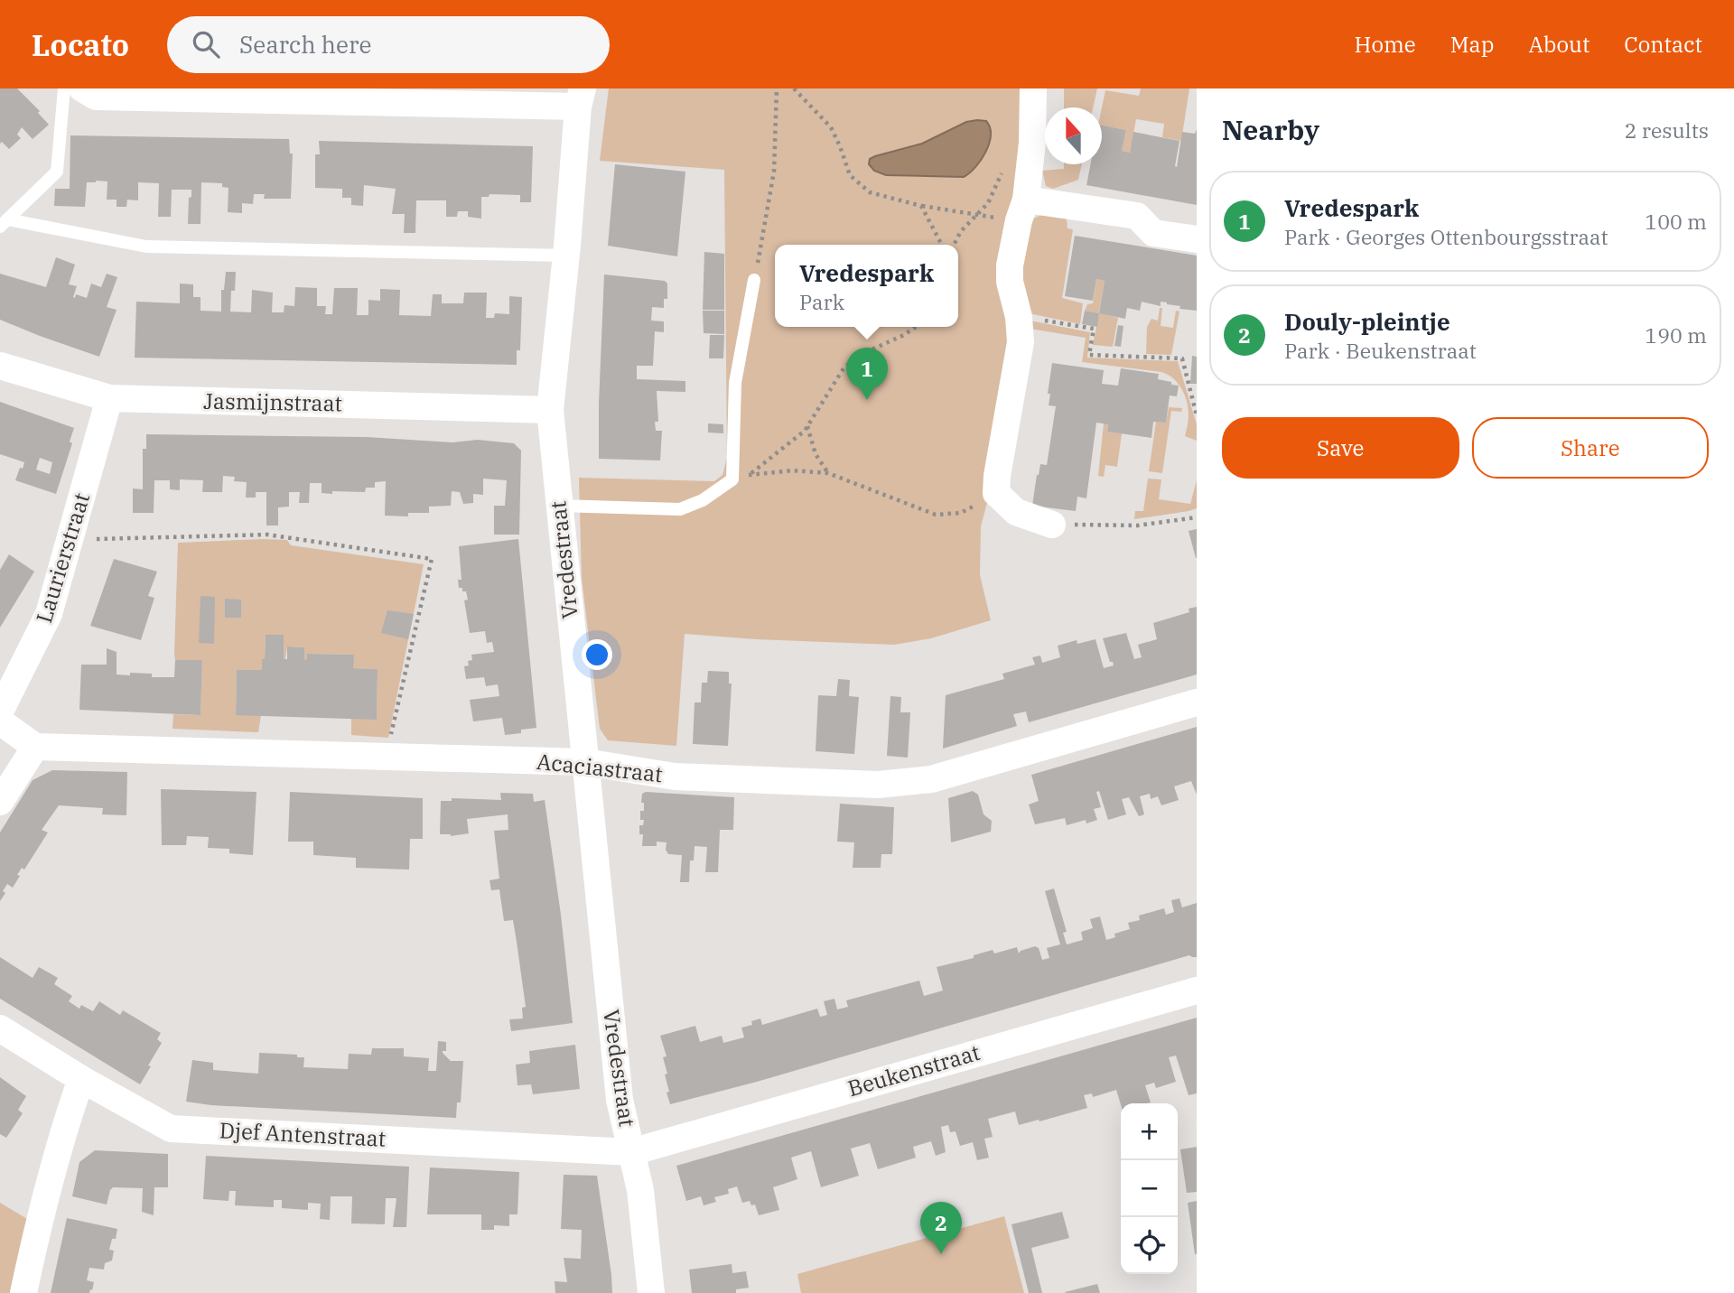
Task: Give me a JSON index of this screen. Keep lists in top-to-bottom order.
{
  "streets": {
    "street": [
      "Jasmijnstraat",
      "Laurierstraat",
      "Vredestraat",
      "Acaciastraat",
      "Beukenstraat",
      "Djef Antenstraat"
    ]
  },
  "crossings": [
    ["Jasmijnstraat", "Laurierstraat"],
    ["Jasmijnstraat", "Vredestraat"],
    ["Vredestraat", "Acaciastraat"],
    ["Vredestraat", "Beukenstraat"],
    ["Vredestraat", "Djef Antenstraat"],
    ["Beukenstraat", "Djef Antenstraat"]
  ],
  "north": "top",
  "page": {
    "header": "Locato",
    "search": "Search here",
    "nav": [
      "Home",
      "Map",
      "About",
      "Contact"
    ],
    "heading": ["Nearby", "2 results"],
    "list": [
      {
        "mark": "1",
        "name": "Vredespark",
        "note": "Park · Georges Ottenbourgsstraat",
        "value": "100 m"
      },
      {
        "mark": "2",
        "name": "Douly-pleintje",
        "note": "Park · Beukenstraat",
        "value": "190 m"
      }
    ],
    "popup": ["Vredespark", "Park"],
    "pins": ["1", "2"],
    "buttons": ["Save", "Share"],
    "map_buttons": ["+", "−"]
  }
}
